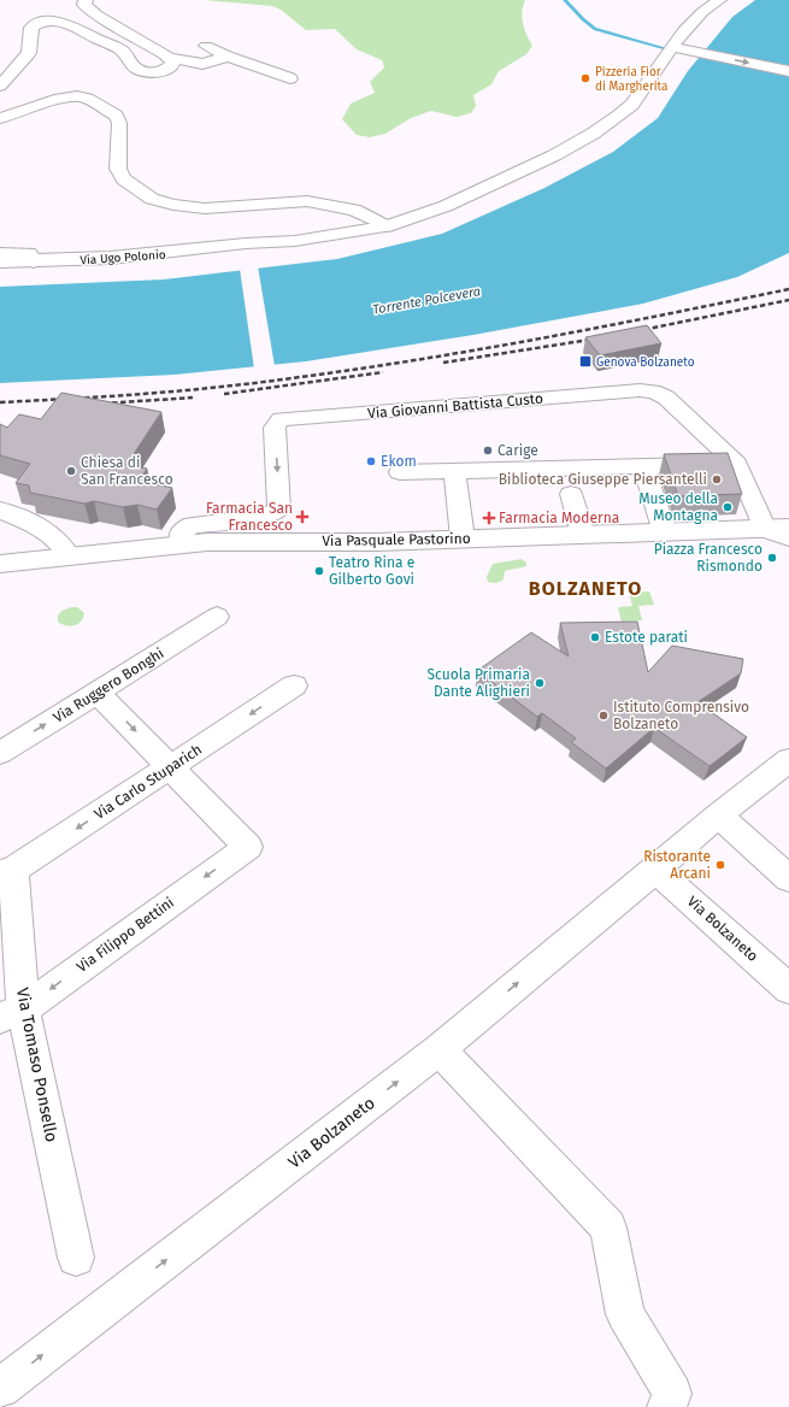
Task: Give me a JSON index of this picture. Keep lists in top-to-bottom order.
{
  "streets": {
    "street": [
      "Via Ugo Polonio",
      "Via Giovanni Battista Custo",
      "Via Pasquale Pastorino",
      "Via Ruggero Bonghi",
      "Via Carlo Stuparich",
      "Via Bolzaneto",
      "Via Filippo Bettini",
      "Via Tomaso Ponsello"
    ]
  },
  "crossings": [
    ["Via Giovanni Battista Custo", "Via Pasquale Pastorino"],
    ["Via Carlo Stuparich", "Via Filippo Bettini"],
    ["Via Carlo Stuparich", "Via Tomaso Ponsello"],
    ["Via Filippo Bettini", "Via Tomaso Ponsello"]
  ],
  "one_way": ["Via Ruggero Bonghi", "Via Carlo Stuparich", "Via Bolzaneto"],
  "districts": ["BOLZANETO"],
  "water": ["Torrente Polcevera"],
  "places": {
    "other": [
      "Pizzeria Fior di Margherita",
      "Carige",
      "Ekom",
      "Chiesa di San Francesco",
      "Biblioteca Giuseppe Piersantelli",
      "Museo della Montagna",
      "Piazza Francesco Rismondo",
      "Teatro Rina e Gilberto Govi",
      "Estote parati",
      "Scuola Primaria Dante Alighieri",
      "Istituto Comprensivo Bolzaneto",
      "Ristorante Arcani"
    ],
    "transit": ["Genova Bolzaneto"],
    "health": ["Farmacia San Francesco", "Farmacia Moderna"]
  }
}
